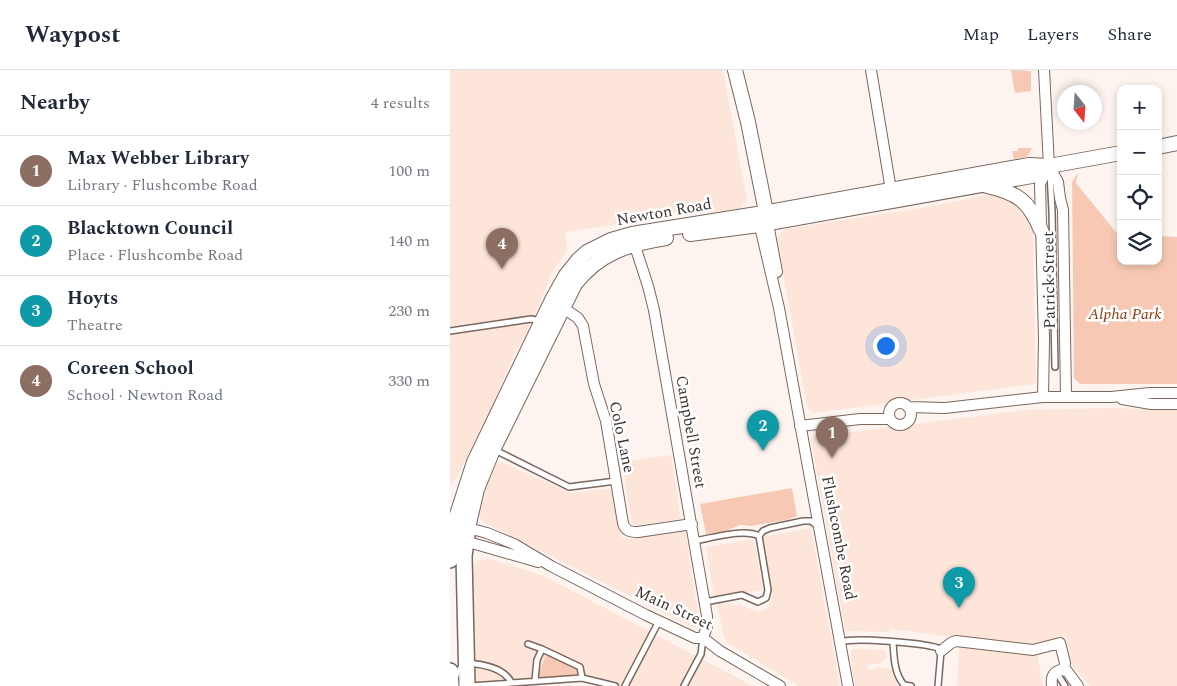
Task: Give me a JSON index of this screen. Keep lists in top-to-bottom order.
{
  "streets": {
    "main road": ["Newton Road", "Flushcombe Road"],
    "street": [
      "Patrick Street",
      "Campbell Street",
      "Colo Lane",
      "Main Street"
    ]
  },
  "crossings": [
    ["Newton Road", "Patrick Street"],
    ["Newton Road", "Campbell Street"],
    ["Newton Road", "Colo Lane"],
    ["Newton Road", "Flushcombe Road"],
    ["Newton Road", "Main Street"],
    ["Campbell Street", "Colo Lane"],
    ["Campbell Street", "Main Street"]
  ],
  "parks": ["Alpha Park"],
  "north": "bottom",
  "page": {
    "header": "Waypost",
    "nav": ["Map", "Layers", "Share"],
    "heading": ["Nearby", "4 results"],
    "map_buttons": ["+", "−"],
    "list": [
      {
        "mark": "1",
        "name": "Max Webber Library",
        "note": "Library · Flushcombe Road",
        "value": "100 m"
      },
      {
        "mark": "2",
        "name": "Blacktown Council",
        "note": "Place · Flushcombe Road",
        "value": "140 m"
      },
      {
        "mark": "3",
        "name": "Hoyts",
        "note": "Theatre",
        "value": "230 m"
      },
      {
        "mark": "4",
        "name": "Coreen School",
        "note": "School · Newton Road",
        "value": "330 m"
      }
    ],
    "pins": [
      "4",
      "2",
      "1",
      "3"
    ]
  }
}
